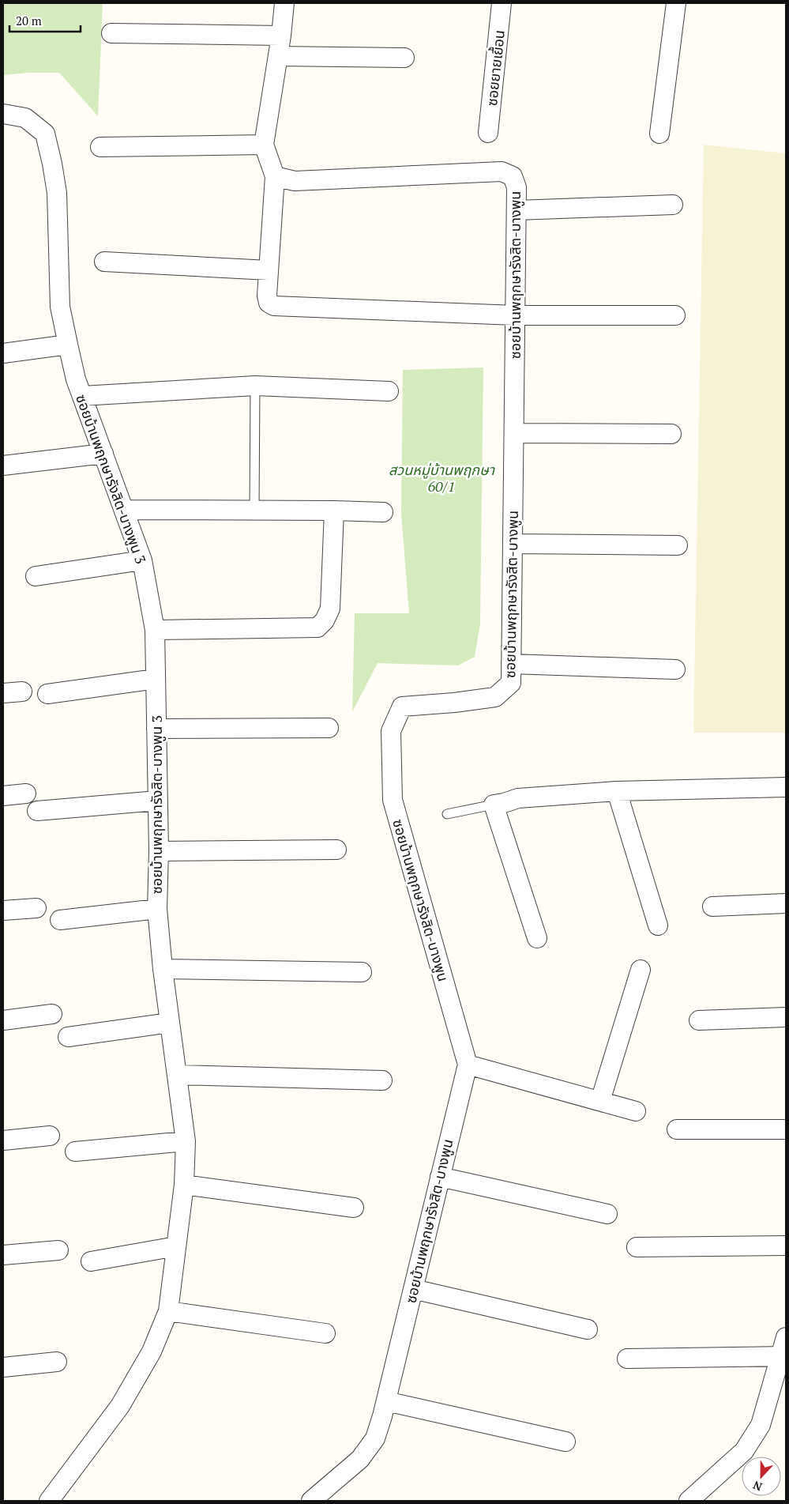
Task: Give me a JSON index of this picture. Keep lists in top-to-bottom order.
{
  "streets": {
    "street": ["ซอยยายเยื้อน", "ซอยบ้านพฤกษารังสิต-บางพูน", "ซอยบ้านพฤกษารังสิต-บางพูน 3"]
  },
  "parks": ["สวนหมู่บ้านพฤกษา 60/1"],
  "scale_bar": "20 m",
  "north": "bottom"
}
